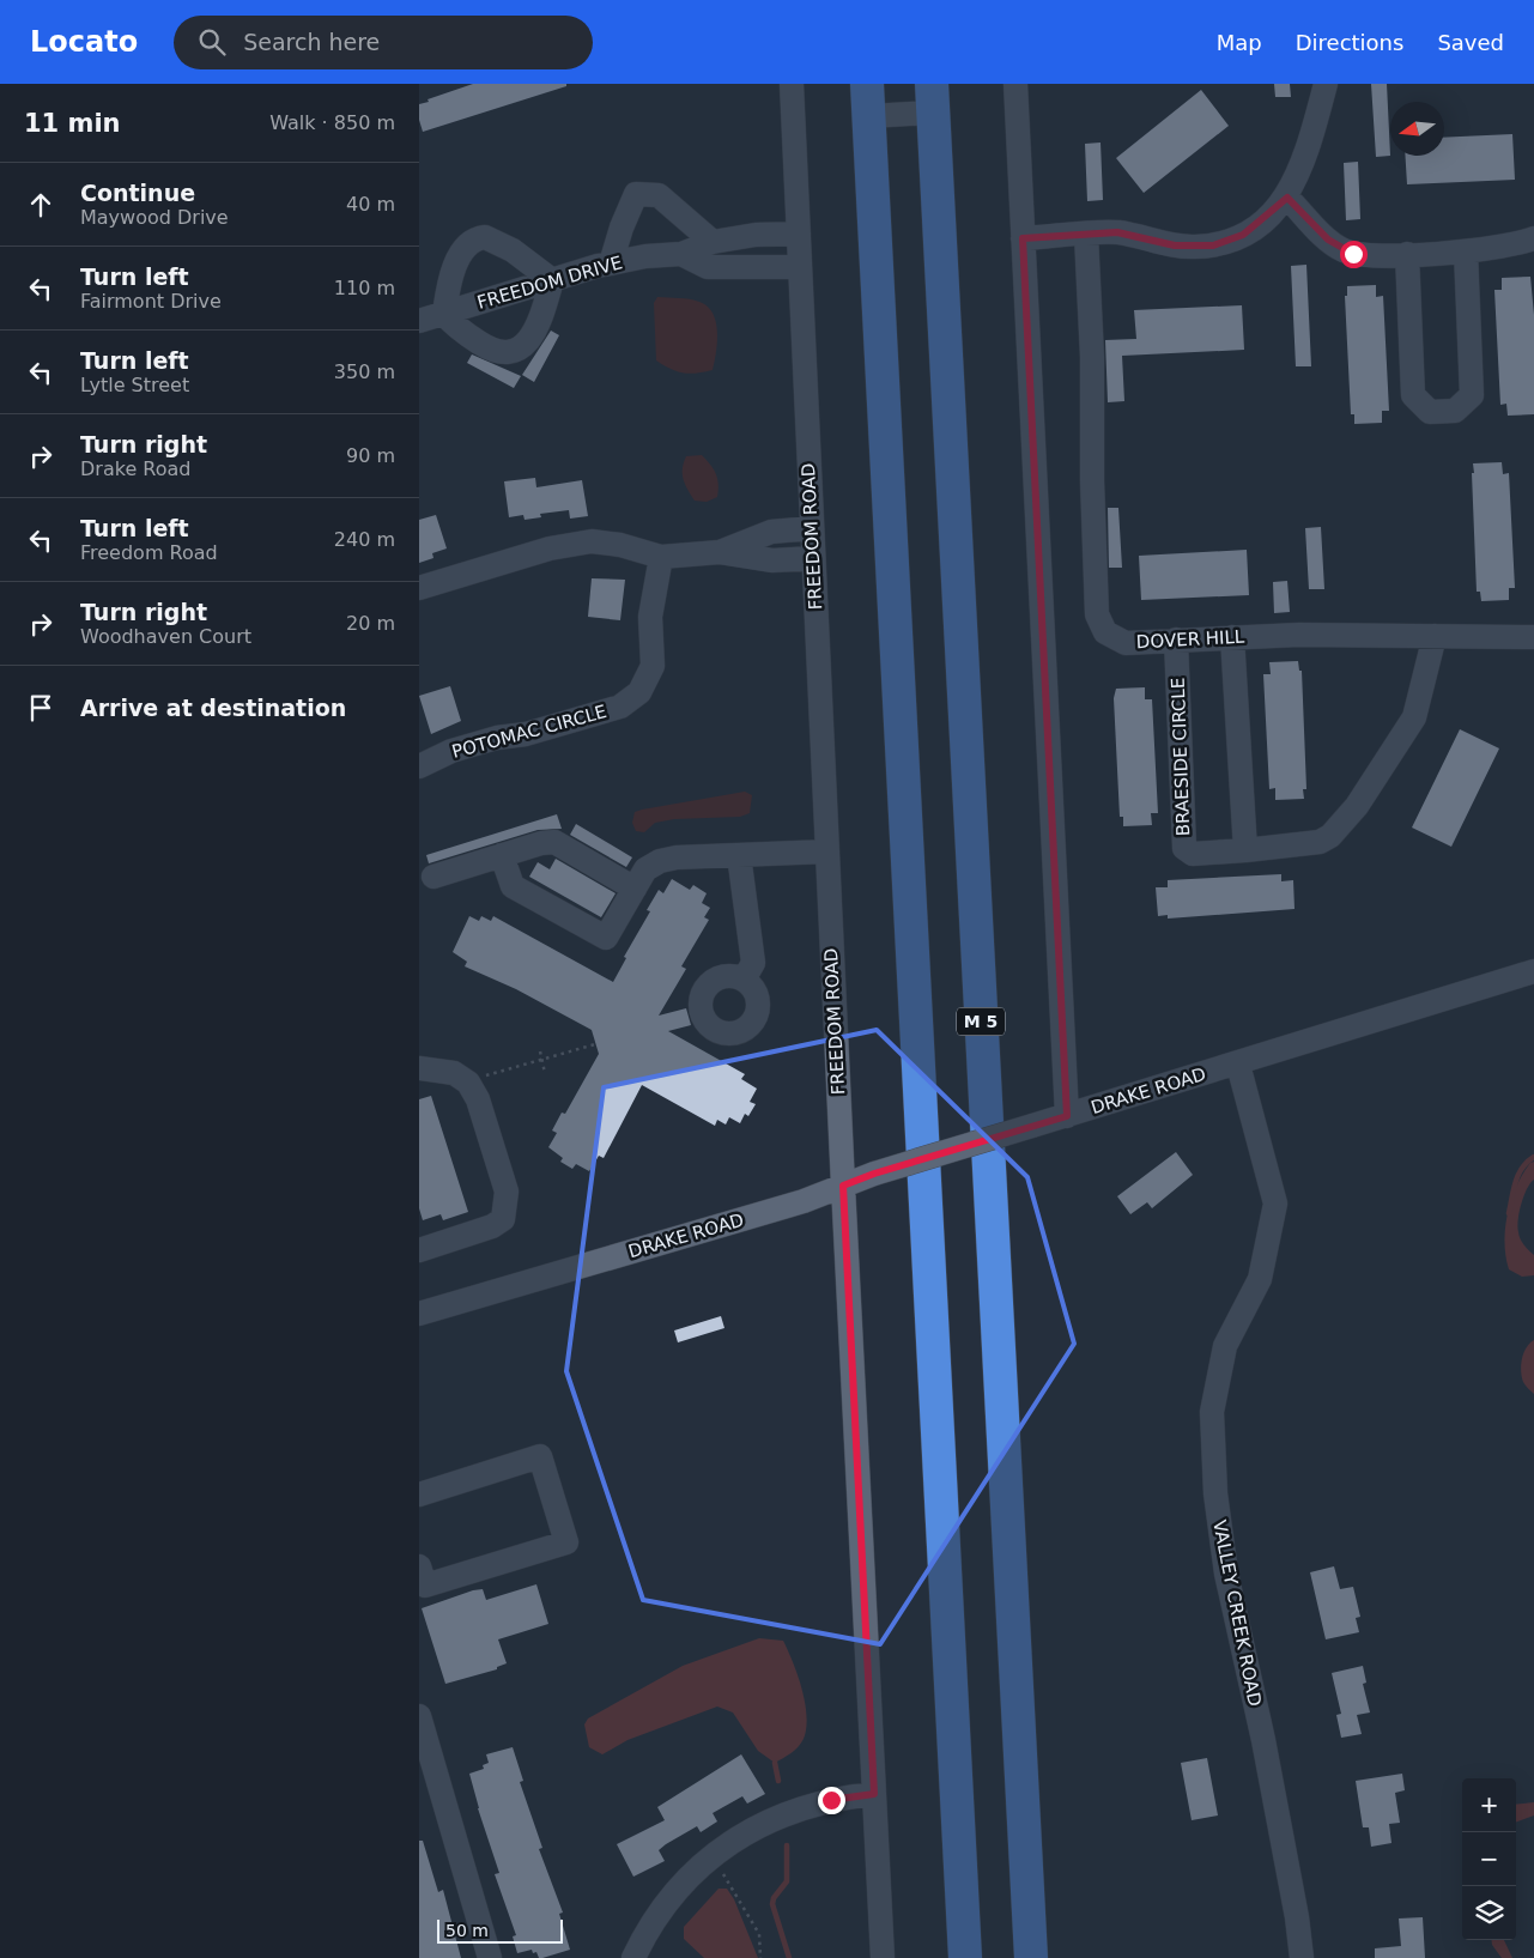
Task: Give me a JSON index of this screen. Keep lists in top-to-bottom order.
{
  "streets": {
    "highway": ["M 5"],
    "street": [
      "FREEDOM DRIVE",
      "FREEDOM ROAD",
      "DOVER HILL",
      "POTOMAC CIRCLE",
      "BRAESIDE CIRCLE",
      "DRAKE ROAD",
      "VALLEY CREEK ROAD"
    ]
  },
  "crossings": [
    ["FREEDOM DRIVE", "FREEDOM ROAD"],
    ["FREEDOM ROAD", "DRAKE ROAD"],
    ["DOVER HILL", "BRAESIDE CIRCLE"],
    ["DRAKE ROAD", "VALLEY CREEK ROAD"]
  ],
  "scale_bar": "50 m",
  "north": "left",
  "page": {
    "header": "Locato",
    "search": "Search here",
    "nav": ["Map", "Directions", "Saved"],
    "heading": ["11 min", "Walk · 850 m"],
    "list": [
      ["Continue", "Maywood Drive", "40 m"],
      ["Turn left", "Fairmont Drive", "110 m"],
      ["Turn left", "Lytle Street", "350 m"],
      ["Turn right", "Drake Road", "90 m"],
      ["Turn left", "Freedom Road", "240 m"],
      ["Turn right", "Woodhaven Court", "20 m"],
      "Arrive at destination"
    ],
    "map_buttons": ["+", "−"],
    "scale": "50 m"
  }
}
